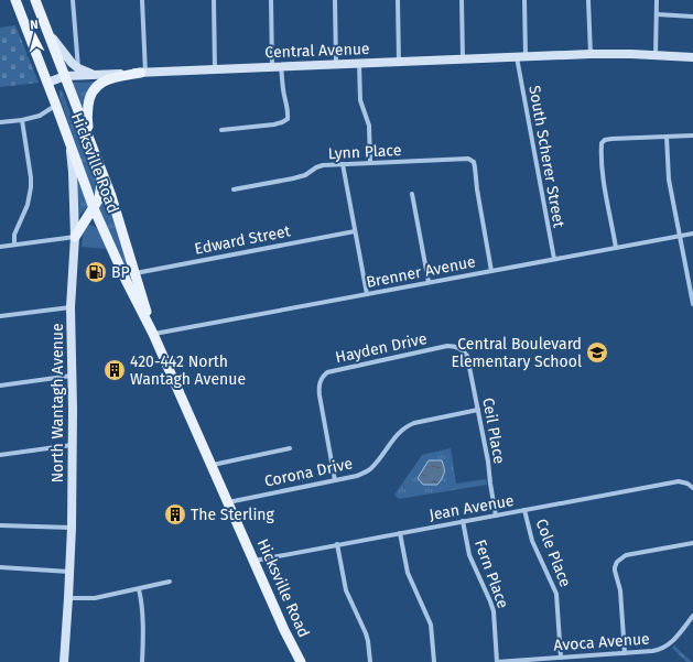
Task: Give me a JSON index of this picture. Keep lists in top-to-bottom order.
{
  "streets": {
    "main road": ["Central Avenue", "Hicksville Road", "North Wantagh Avenue"],
    "street": [
      "Lynn Place",
      "South Scherer Street",
      "Edward Street",
      "Brenner Avenue",
      "Hayden Drive",
      "Ceil Place",
      "Corona Drive",
      "Jean Avenue",
      "Cole Place",
      "Fern Place",
      "Avoca Avenue"
    ]
  },
  "crossings": [
    ["Central Avenue", "South Scherer Street"],
    ["Central Avenue", "Hicksville Road"],
    ["Lynn Place", "Brenner Avenue"],
    ["South Scherer Street", "Brenner Avenue"],
    ["Hicksville Road", "Edward Street"],
    ["Hicksville Road", "Brenner Avenue"],
    ["Hicksville Road", "North Wantagh Avenue"],
    ["Hicksville Road", "Corona Drive"],
    ["Hicksville Road", "Jean Avenue"],
    ["Hayden Drive", "Ceil Place"],
    ["Hayden Drive", "Corona Drive"],
    ["Ceil Place", "Corona Drive"],
    ["Ceil Place", "Jean Avenue"],
    ["Jean Avenue", "Cole Place"],
    ["Jean Avenue", "Fern Place"],
    ["Cole Place", "Avoca Avenue"],
    ["Fern Place", "Avoca Avenue"]
  ],
  "places": {
    "fuel station": ["BP"],
    "school or university": ["Central Boulevard Elementary School"],
    "building": ["420-442 North Wantagh Avenue", "The Sterling"]
  },
  "north": "top"
}
